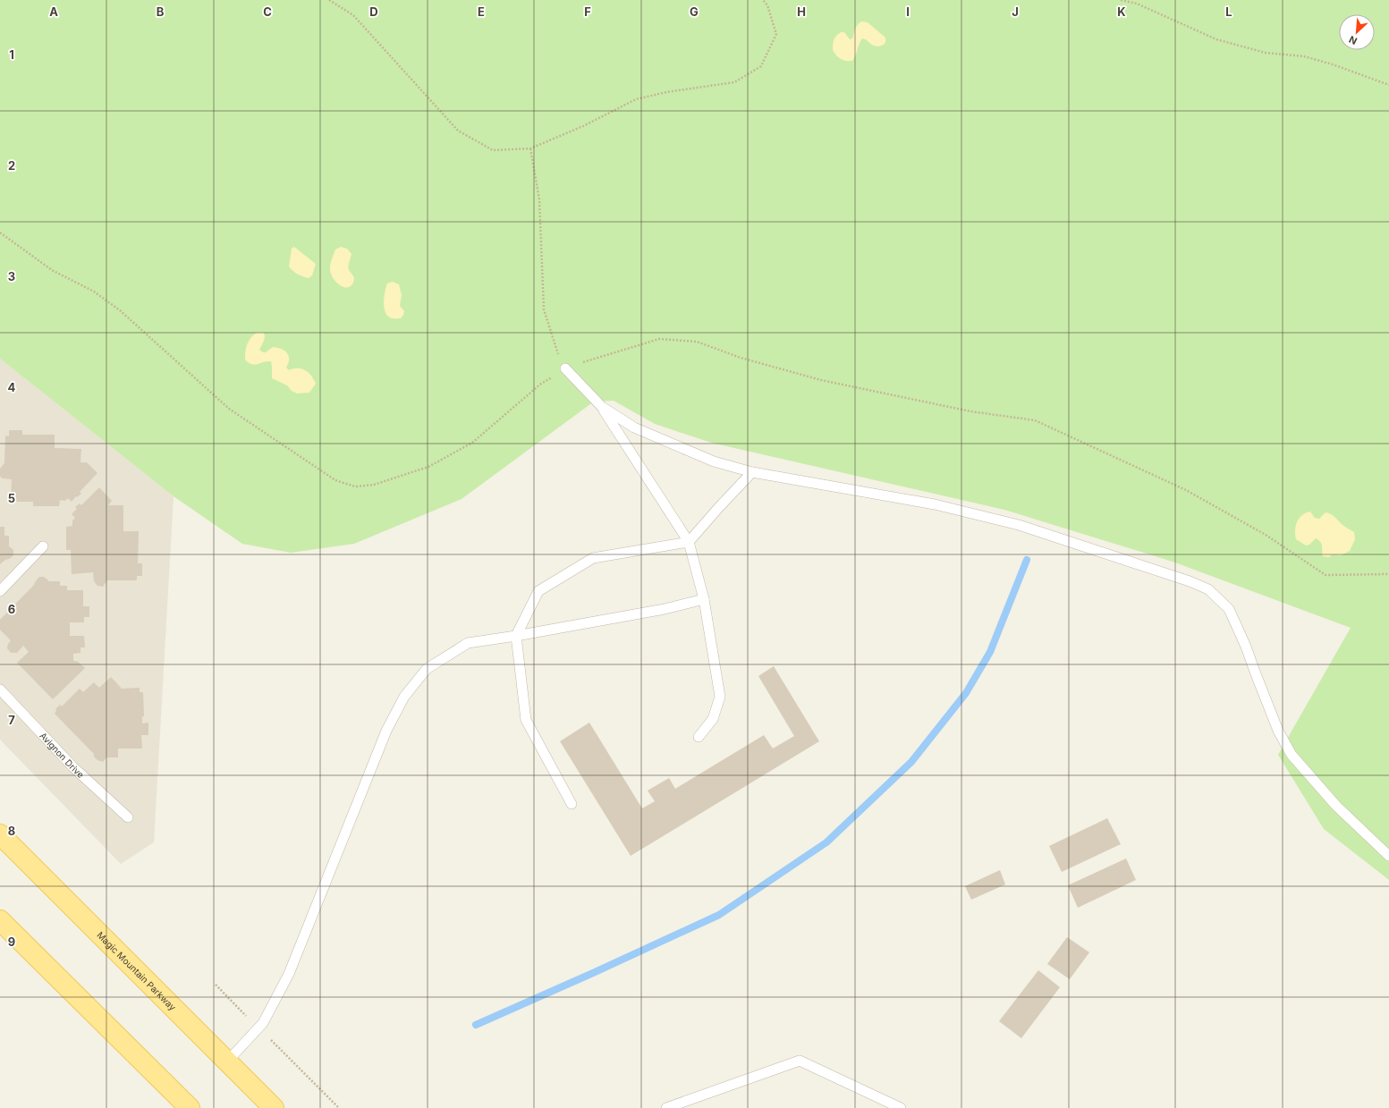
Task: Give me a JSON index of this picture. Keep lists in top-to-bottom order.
{
  "streets": {
    "main road": ["Magic Mountain Parkway"],
    "lane": ["Avignon Drive"]
  },
  "north": "bottom left",
  "grid": {
    "columns": [
      "A",
      "B",
      "C",
      "D",
      "E",
      "F",
      "G",
      "H",
      "I",
      "J",
      "K",
      "L"
    ],
    "rows": [
      "1",
      "2",
      "3",
      "4",
      "5",
      "6",
      "7",
      "8",
      "9"
    ]
  }
}
